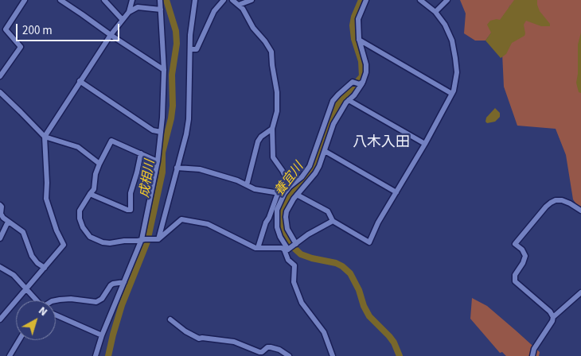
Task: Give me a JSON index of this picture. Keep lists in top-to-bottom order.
{
  "districts": ["八木入田"],
  "water": ["成相川", "養宜川"],
  "scale_bar": "200 m",
  "north": "top right"
}
